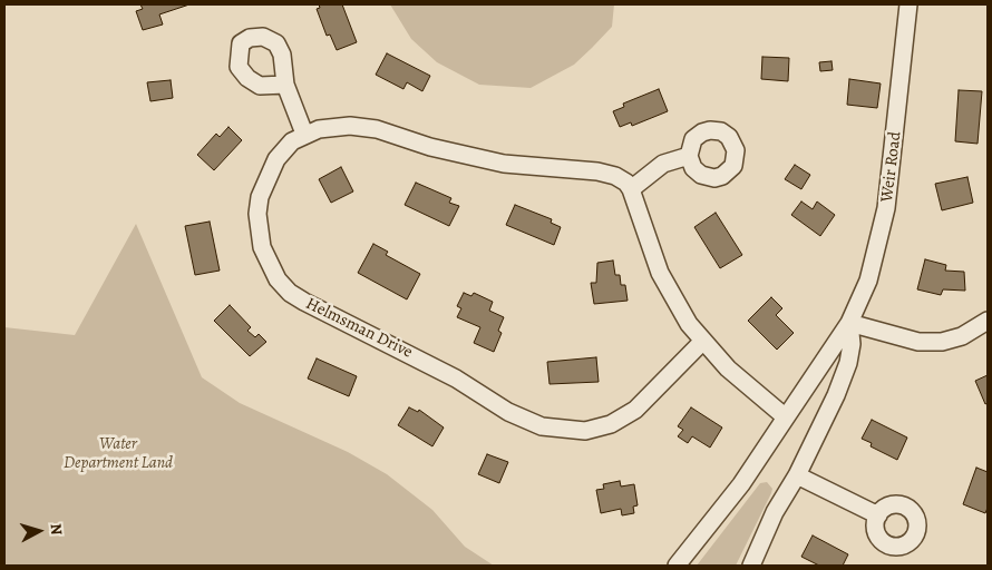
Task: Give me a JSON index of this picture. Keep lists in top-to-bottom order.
{
  "streets": {
    "street": ["Weir Road", "Helmsman Drive"]
  },
  "parks": ["Water Department Land"],
  "north": "right"
}
